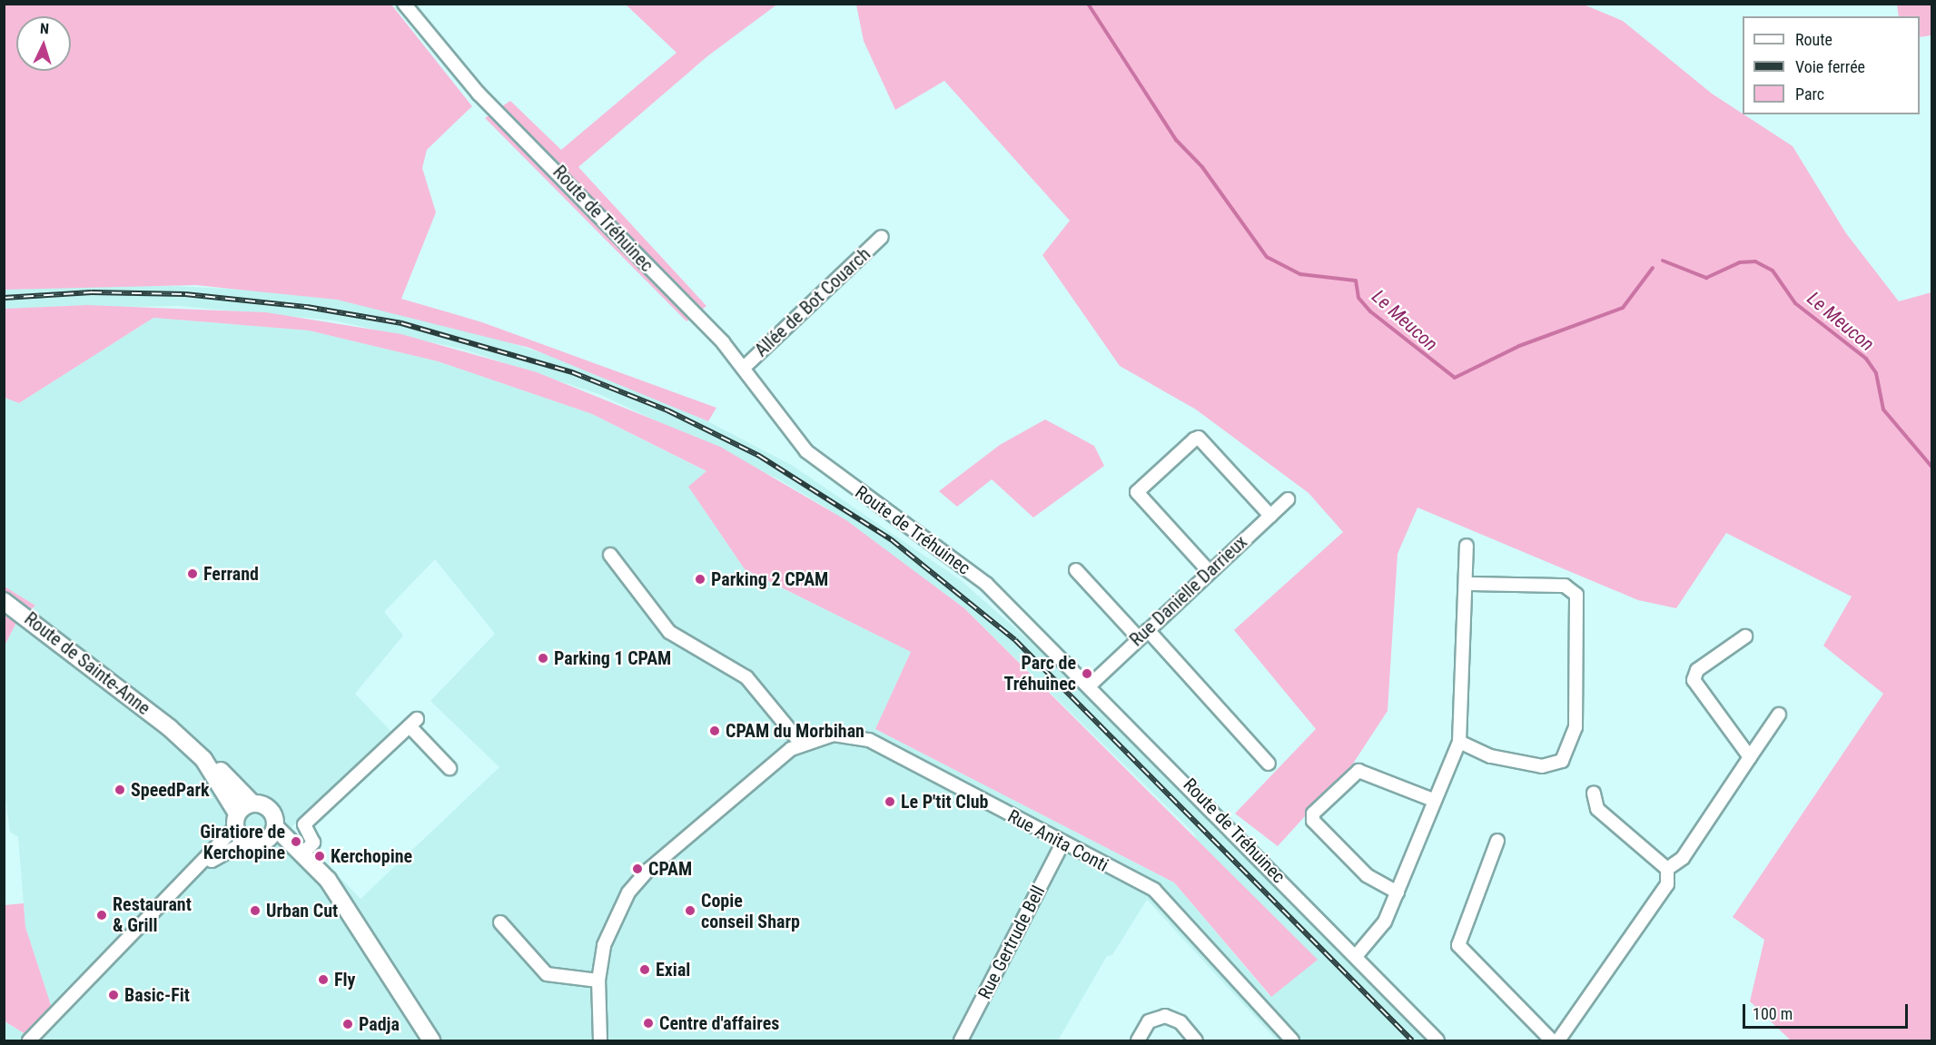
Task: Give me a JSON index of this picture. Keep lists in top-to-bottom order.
{
  "streets": {
    "main road": ["Route de Sainte-Anne"],
    "street": [
      "Route de Tréhuinec",
      "Allée de Bot Couarch",
      "Rue Danielle Darrieux",
      "Rue Anita Conti",
      "Rue Gertrude Bell"
    ]
  },
  "crossings": [
    ["Route de Tréhuinec", "Allée de Bot Couarch"],
    ["Route de Tréhuinec", "Rue Danielle Darrieux"],
    ["Rue Anita Conti", "Rue Gertrude Bell"]
  ],
  "water": ["Le Meucon"],
  "places": [
    "Ferrand",
    "Parking 2 CPAM",
    "Parking 1 CPAM",
    "Parc de Tréhuinec",
    "CPAM du Morbihan",
    "SpeedPark",
    "Le P'tit Club",
    "Giratiore de Kerchopine",
    "Kerchopine",
    "CPAM",
    "Urban Cut",
    "Copie conseil Sharp",
    "Restaurant & Grill",
    "Exial",
    "Fly",
    "Basic-Fit",
    "Centre d'affaires",
    "Padja"
  ],
  "legend": ["Route", "Voie ferrée", "Parc"],
  "scale_bar": "100 m",
  "north": "top"
}
